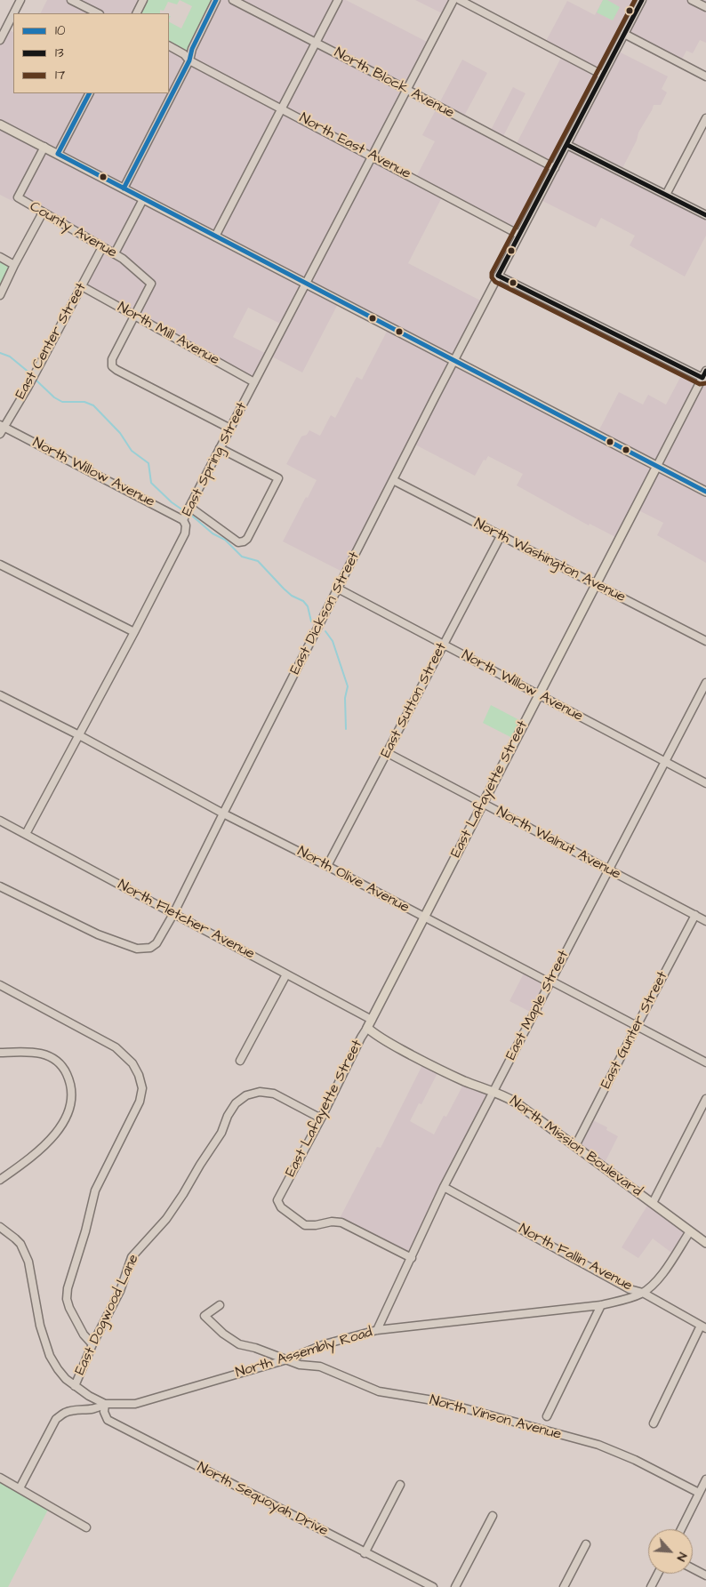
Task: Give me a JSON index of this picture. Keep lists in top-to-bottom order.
{
  "streets": {
    "main road": ["East Lafayette Street", "North Mission Boulevard"],
    "street": [
      "North Block Avenue",
      "North East Avenue",
      "County Avenue",
      "North Mill Avenue",
      "East Center Street",
      "East Spring Street",
      "North Willow Avenue",
      "North Washington Avenue",
      "East Dickson Street",
      "East Sutton Street",
      "North Walnut Avenue",
      "North Olive Avenue",
      "North Fletcher Avenue",
      "East Maple Street",
      "East Gunter Street",
      "North Fallin Avenue",
      "East Dogwood Lane",
      "North Assembly Road",
      "North Vinson Avenue",
      "North Sequoyah Drive"
    ]
  },
  "crossings": [
    ["North Block Avenue", "East Spring Street"],
    ["North Block Avenue", "East Dickson Street"],
    ["North East Avenue", "East Spring Street"],
    ["North East Avenue", "East Dickson Street"],
    ["County Avenue", "North Mill Avenue"],
    ["County Avenue", "East Center Street"],
    ["North Mill Avenue", "East Center Street"],
    ["North Mill Avenue", "East Spring Street"],
    ["East Center Street", "North Willow Avenue"],
    ["East Spring Street", "North Willow Avenue"],
    ["East Spring Street", "North Olive Avenue"],
    ["East Spring Street", "North Fletcher Avenue"],
    ["North Willow Avenue", "East Dickson Street"],
    ["North Willow Avenue", "East Sutton Street"],
    ["North Willow Avenue", "East Lafayette Street"],
    ["North Willow Avenue", "East Maple Street"],
    ["North Washington Avenue", "East Dickson Street"],
    ["North Washington Avenue", "East Sutton Street"],
    ["North Washington Avenue", "East Lafayette Street"],
    ["East Dickson Street", "North Olive Avenue"],
    ["East Dickson Street", "North Fletcher Avenue"],
    ["East Sutton Street", "North Walnut Avenue"],
    ["East Sutton Street", "North Olive Avenue"],
    ["East Lafayette Street", "North Walnut Avenue"],
    ["East Lafayette Street", "North Olive Avenue"],
    ["East Lafayette Street", "North Fletcher Avenue"],
    ["East Lafayette Street", "East Maple Street"],
    ["East Lafayette Street", "North Mission Boulevard"],
    ["East Lafayette Street", "East Dogwood Lane"],
    ["North Walnut Avenue", "East Maple Street"],
    ["North Walnut Avenue", "East Gunter Street"],
    ["North Olive Avenue", "East Maple Street"],
    ["North Olive Avenue", "East Gunter Street"],
    ["North Fletcher Avenue", "North Mission Boulevard"],
    ["East Maple Street", "North Mission Boulevard"],
    ["East Maple Street", "North Fallin Avenue"],
    ["East Maple Street", "North Assembly Road"],
    ["East Gunter Street", "North Mission Boulevard"],
    ["North Mission Boulevard", "North Assembly Road"],
    ["North Fallin Avenue", "North Assembly Road"],
    ["East Dogwood Lane", "North Assembly Road"],
    ["North Assembly Road", "North Vinson Avenue"],
    ["North Assembly Road", "North Sequoyah Drive"]
  ],
  "lines": ["transit line 10", "transit line 13", "transit line 17"],
  "legend": ["10", "13", "17"],
  "north": "bottom right"
}
